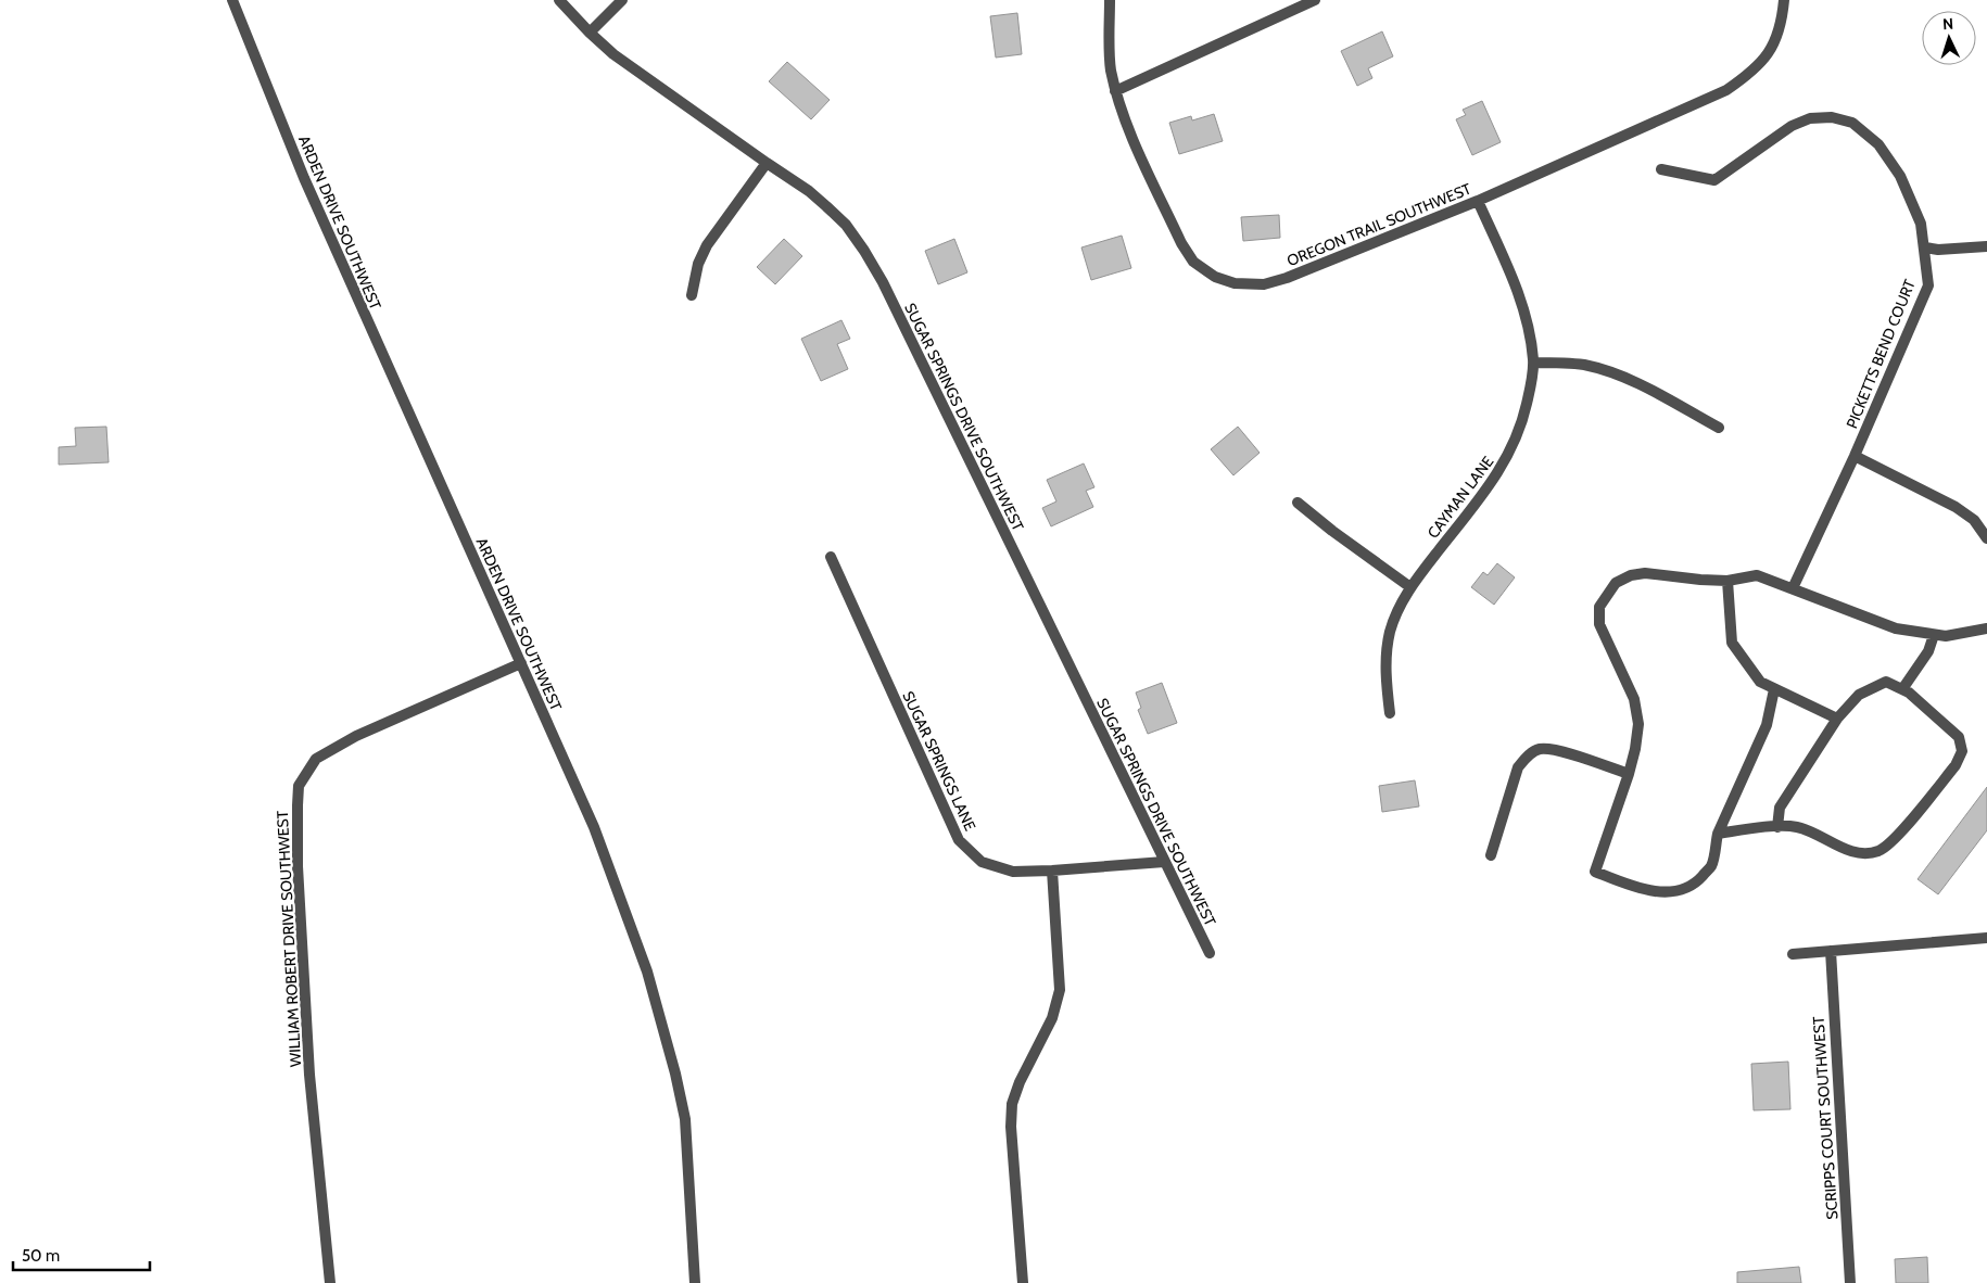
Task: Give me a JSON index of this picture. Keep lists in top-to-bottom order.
{
  "streets": {
    "street": [
      "ARDEN DRIVE SOUTHWEST",
      "OREGON TRAIL SOUTHWEST",
      "PICKETTS BEND COURT",
      "SUGAR SPRINGS DRIVE SOUTHWEST",
      "CAYMAN LANE",
      "SUGAR SPRINGS LANE",
      "WILLIAM ROBERT DRIVE SOUTHWEST",
      "SCRIPPS COURT SOUTHWEST"
    ]
  },
  "crossings": [
    ["ARDEN DRIVE SOUTHWEST", "WILLIAM ROBERT DRIVE SOUTHWEST"],
    ["OREGON TRAIL SOUTHWEST", "CAYMAN LANE"],
    ["SUGAR SPRINGS DRIVE SOUTHWEST", "SUGAR SPRINGS LANE"]
  ],
  "scale_bar": "50 m",
  "north": "top"
}
